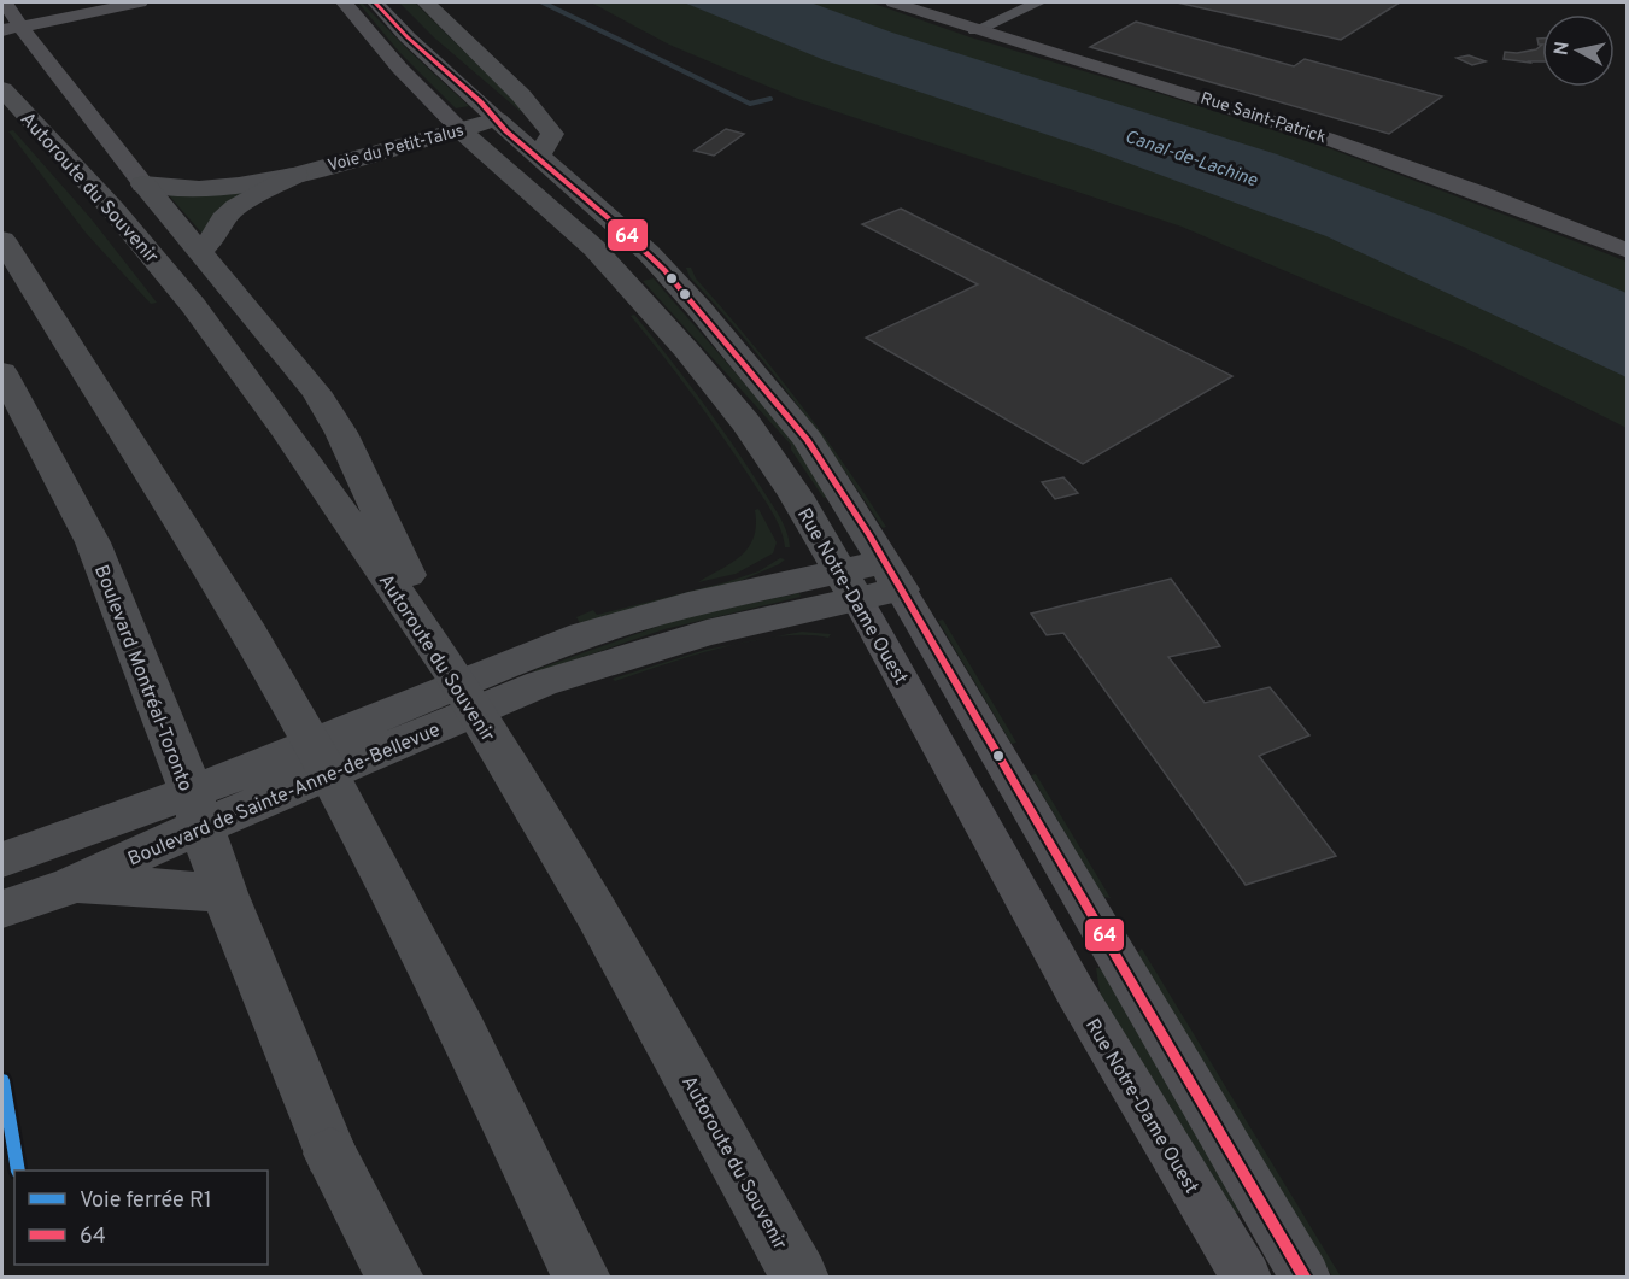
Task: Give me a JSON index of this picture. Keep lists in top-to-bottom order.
{
  "streets": {
    "main road": [
      "Rue Saint-Patrick",
      "Voie du Petit-Talus",
      "Autoroute du Souvenir",
      "Rue Notre-Dame Ouest",
      "Boulevard Montréal-Toronto",
      "Boulevard de Sainte-Anne-de-Bellevue"
    ]
  },
  "crossings": [
    ["Voie du Petit-Talus", "Rue Notre-Dame Ouest"],
    ["Rue Notre-Dame Ouest", "Boulevard de Sainte-Anne-de-Bellevue"],
    ["Boulevard Montréal-Toronto", "Boulevard de Sainte-Anne-de-Bellevue"]
  ],
  "water": ["Canal-de-Lachine"],
  "lines": ["transit line 64", "rail line R1"],
  "legend": ["Voie ferrée R1", "64"],
  "north": "left"
}
